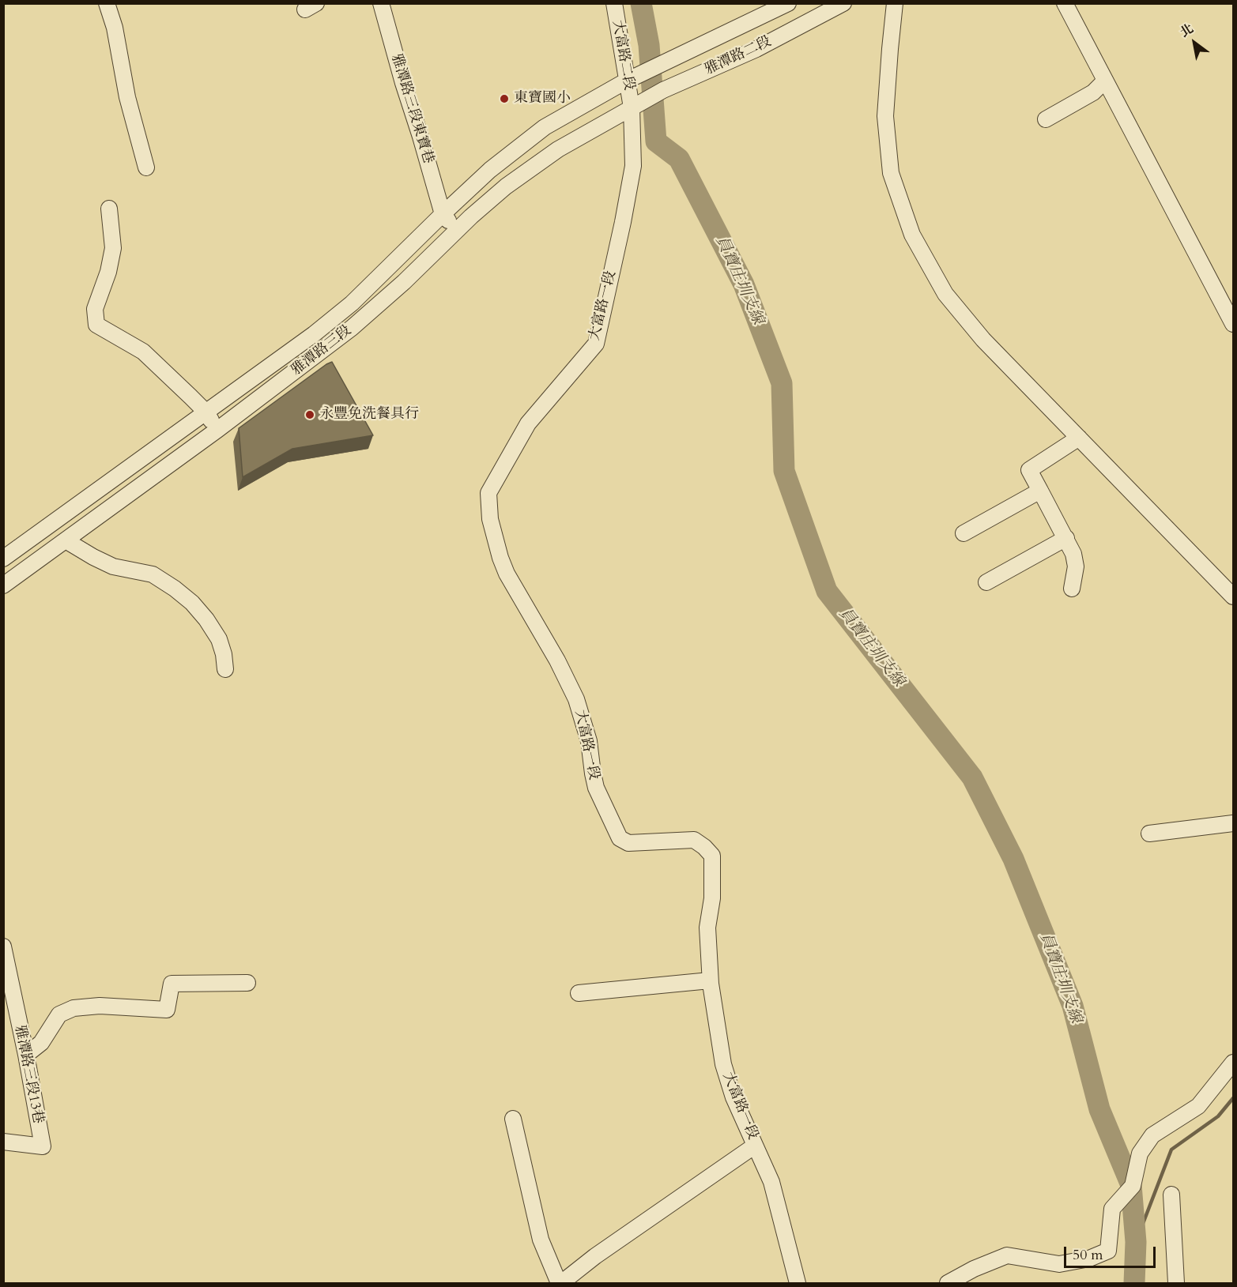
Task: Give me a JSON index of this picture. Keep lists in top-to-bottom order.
{
  "streets": {
    "street": [
      "大富路二段",
      "雅潭路二段",
      "雅潭路三段東寶巷",
      "大富路一段",
      "雅潭路三段",
      "雅潭路三段13巷"
    ]
  },
  "crossings": [
    ["大富路二段", "雅潭路二段"],
    ["大富路二段", "大富路一段"],
    ["大富路二段", "雅潭路三段"],
    ["雅潭路二段", "大富路一段"],
    ["雅潭路二段", "雅潭路三段"],
    ["雅潭路三段東寶巷", "雅潭路三段"],
    ["大富路一段", "雅潭路三段"]
  ],
  "water": ["員寶庄圳支線"],
  "places": ["東寶國小", "永豐免洗餐具行"],
  "scale_bar": "50 m",
  "north": "top left"
}
